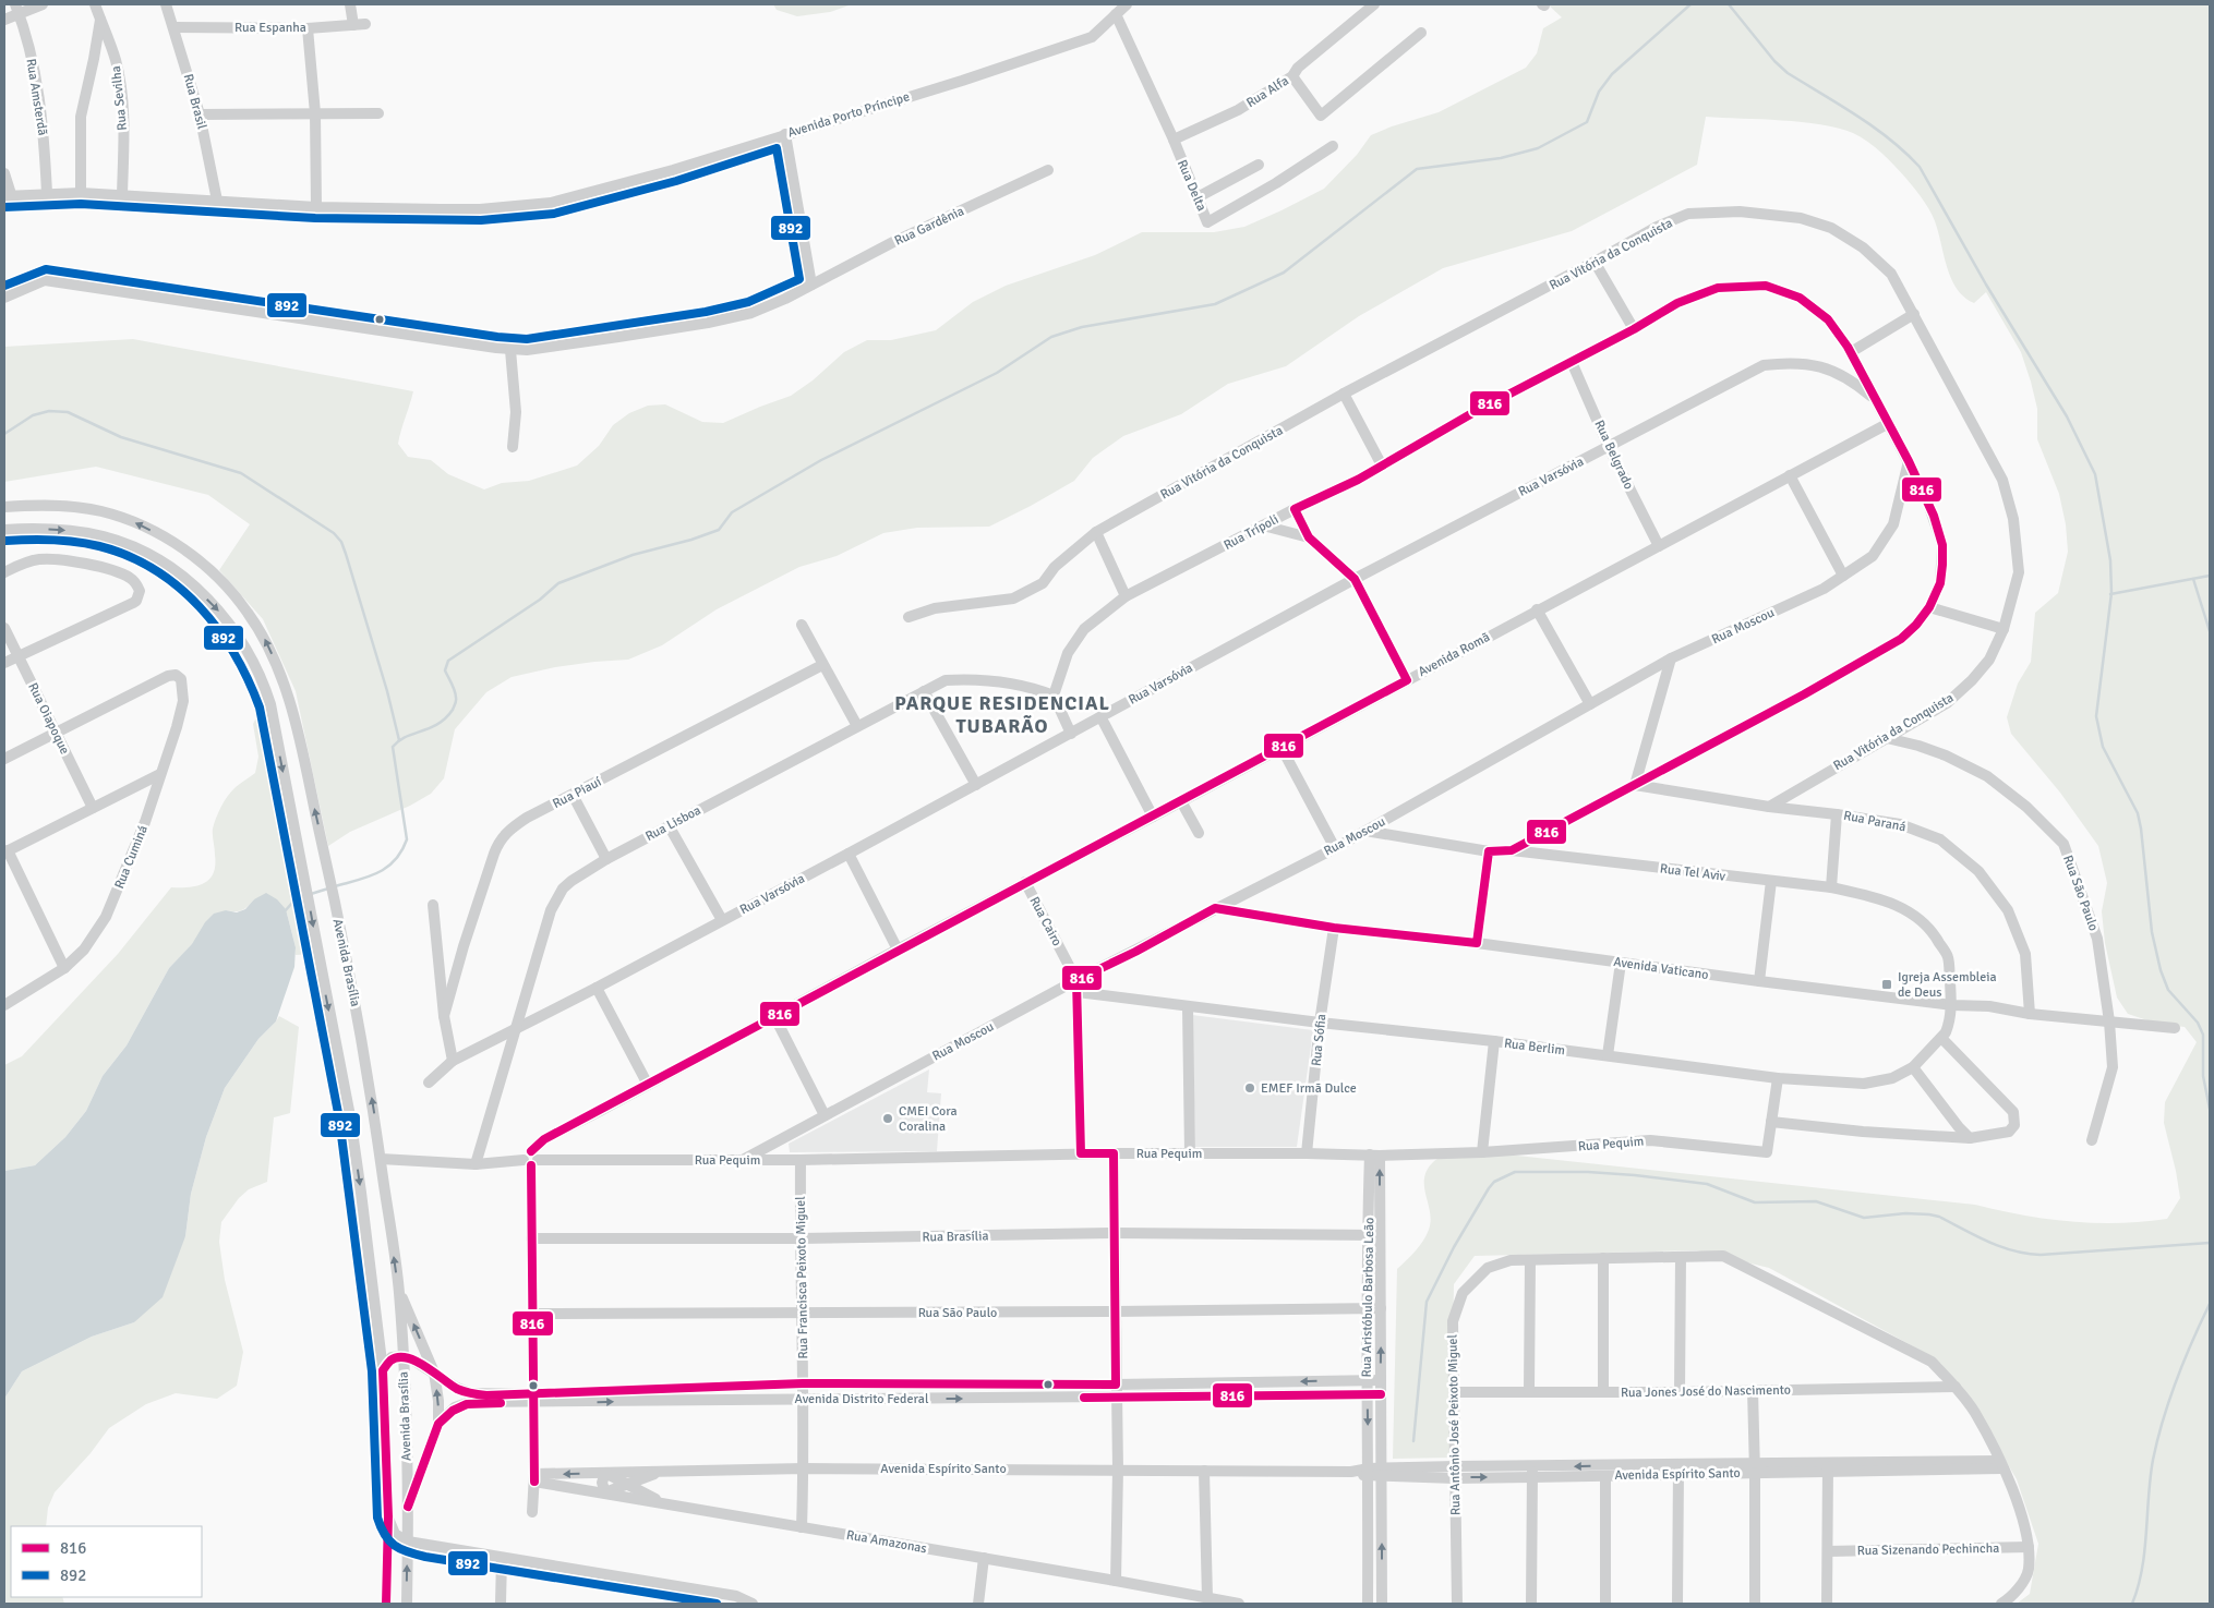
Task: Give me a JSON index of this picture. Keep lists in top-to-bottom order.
{
  "streets": {
    "street": [
      "Rua Espanha",
      "Rua Alfa",
      "Rua Amsterdã",
      "Rua Sevilha",
      "Rua Brasil",
      "Avenida Porto Príncipe",
      "Rua Delta",
      "Rua Gardênia",
      "Rua Vitória da Conquista",
      "Rua Belgrado",
      "Rua Varsóvia",
      "Rua Trípoli",
      "Rua Moscou",
      "Avenida Romã",
      "Rua Oiapoque",
      "Rua Piauí",
      "Rua Paraná",
      "Rua Lisboa",
      "Rua Cuminá",
      "Rua Tel Aviv",
      "Rua São Paulo",
      "Rua Cairo",
      "Avenida Brasília",
      "Avenida Vaticano",
      "Rua Sófia",
      "Rua Berlim",
      "Rua Pequim",
      "Rua Brasília",
      "Rua Francisca Peixoto Miguel",
      "Rua Aristóbulo Barbosa Leão",
      "Rua Jones José do Nascimento",
      "Avenida Distrito Federal",
      "Rua Antônio José Peixoto Miguel",
      "Avenida Espírito Santo",
      "Rua Amazonas",
      "Rua Sizenando Pechincha"
    ]
  },
  "crossings": [
    ["Rua Espanha", "Rua Brasil"],
    ["Rua Alfa", "Rua Delta"],
    ["Rua Amsterdã", "Avenida Porto Príncipe"],
    ["Rua Sevilha", "Avenida Porto Príncipe"],
    ["Rua Brasil", "Avenida Porto Príncipe"],
    ["Avenida Porto Príncipe", "Rua Delta"],
    ["Rua Vitória da Conquista", "Rua Paraná"],
    ["Rua Vitória da Conquista", "Rua São Paulo"],
    ["Rua Belgrado", "Rua Varsóvia"],
    ["Rua Belgrado", "Rua Trípoli"],
    ["Rua Belgrado", "Avenida Romã"],
    ["Rua Varsóvia", "Rua Trípoli"],
    ["Rua Varsóvia", "Rua Lisboa"],
    ["Rua Trípoli", "Avenida Romã"],
    ["Rua Trípoli", "Rua Lisboa"],
    ["Rua Moscou", "Rua Tel Aviv"],
    ["Rua Moscou", "Rua Cairo"],
    ["Rua Moscou", "Avenida Vaticano"],
    ["Rua Moscou", "Rua Berlim"],
    ["Rua Moscou", "Rua Pequim"],
    ["Avenida Romã", "Rua Cairo"],
    ["Avenida Romã", "Rua Pequim"],
    ["Rua Oiapoque", "Rua Cuminá"],
    ["Rua Paraná", "Avenida Vaticano"],
    ["Rua Lisboa", "Rua Pequim"],
    ["Rua Tel Aviv", "Avenida Vaticano"],
    ["Rua Tel Aviv", "Rua Berlim"],
    ["Rua São Paulo", "Avenida Vaticano"],
    ["Rua São Paulo", "Rua Francisca Peixoto Miguel"],
    ["Rua São Paulo", "Rua Aristóbulo Barbosa Leão"],
    ["Rua Cairo", "Rua Berlim"],
    ["Rua Cairo", "Rua Pequim"],
    ["Avenida Brasília", "Rua Pequim"],
    ["Avenida Brasília", "Avenida Distrito Federal"],
    ["Avenida Vaticano", "Rua Sófia"],
    ["Avenida Vaticano", "Rua Berlim"],
    ["Rua Sófia", "Rua Berlim"],
    ["Rua Sófia", "Rua Pequim"],
    ["Rua Pequim", "Rua Francisca Peixoto Miguel"],
    ["Rua Pequim", "Rua Aristóbulo Barbosa Leão"],
    ["Rua Brasília", "Rua Francisca Peixoto Miguel"],
    ["Rua Brasília", "Rua Aristóbulo Barbosa Leão"],
    ["Rua Francisca Peixoto Miguel", "Avenida Distrito Federal"],
    ["Rua Francisca Peixoto Miguel", "Avenida Espírito Santo"],
    ["Rua Francisca Peixoto Miguel", "Rua Amazonas"],
    ["Rua Aristóbulo Barbosa Leão", "Avenida Distrito Federal"],
    ["Rua Aristóbulo Barbosa Leão", "Avenida Espírito Santo"],
    ["Rua Jones José do Nascimento", "Rua Antônio José Peixoto Miguel"],
    ["Rua Antônio José Peixoto Miguel", "Avenida Espírito Santo"],
    ["Rua Antônio José Peixoto Miguel", "Rua Sizenando Pechincha"],
    ["Avenida Espírito Santo", "Rua Amazonas"]
  ],
  "districts": ["PARQUE RESIDENCIAL TUBARÃO"],
  "places": {
    "transit": ["Igreja Assembleia de Deus"],
    "other": ["EMEF Irmã Dulce", "CMEI Cora Coralina"]
  },
  "lines": ["transit line 892", "transit line 816"],
  "legend": ["816", "892"]
}
